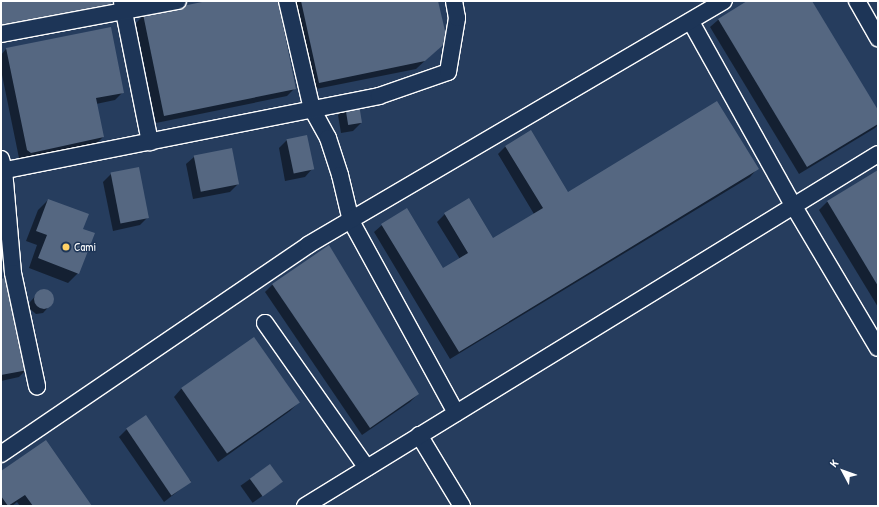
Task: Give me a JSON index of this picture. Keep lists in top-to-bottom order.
{
  "places": ["Cami"],
  "north": "top left"
}
